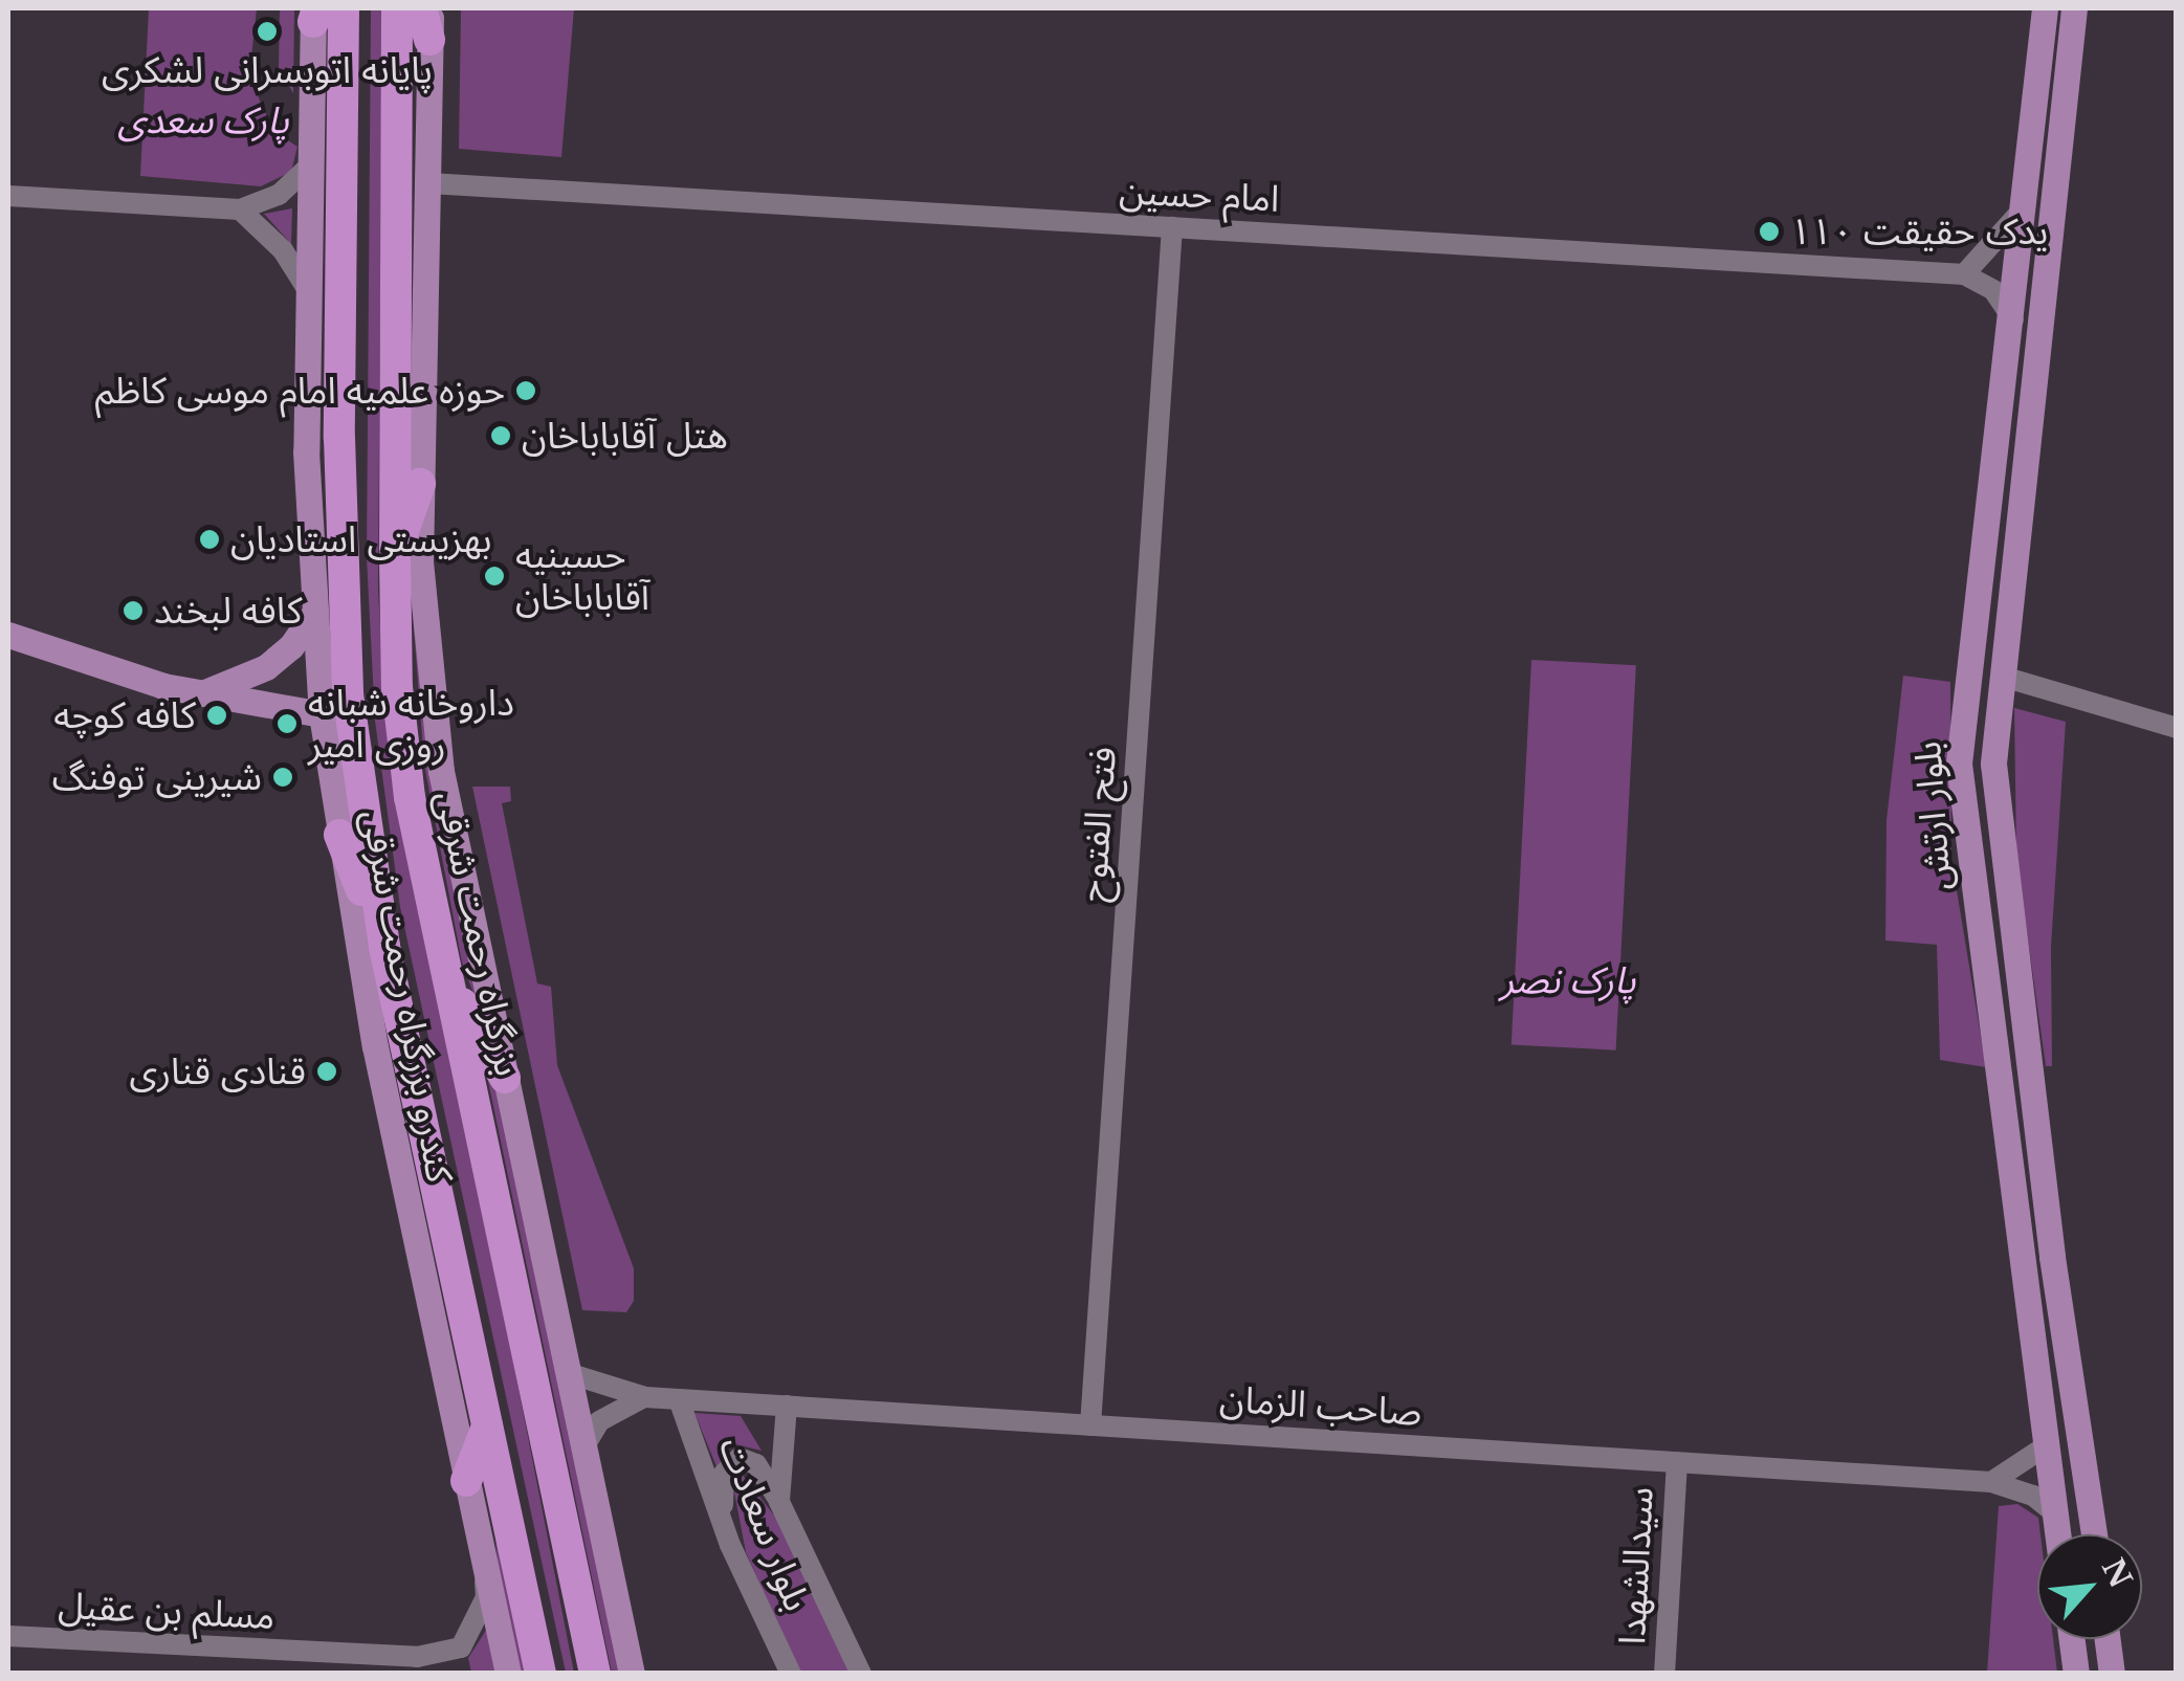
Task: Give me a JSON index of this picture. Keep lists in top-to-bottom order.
{
  "streets": {
    "highway": ["بزرگراه رحمت شرقی"],
    "main road": ["بلوار ارتش", "کندرو بزرگراه رحمت شرقی"],
    "street": [
      "امام حسین",
      "فتح الفتوح",
      "صاحب الزمان",
      "بلوار سعادت",
      "سیدالشهدا",
      "مسلم بن عقیل"
    ]
  },
  "crossings": [
    ["امام حسین", "فتح الفتوح"],
    ["امام حسین", "کندرو بزرگراه رحمت شرقی"],
    ["بلوار ارتش", "صاحب الزمان"],
    ["فتح الفتوح", "صاحب الزمان"],
    ["صاحب الزمان", "بلوار سعادت"],
    ["صاحب الزمان", "سیدالشهدا"]
  ],
  "parks": ["پارک سعدی", "پارک نصر"],
  "places": [
    "پایانه اتوبسرانی لشکری",
    "یدک حقیقت ۱۱۰",
    "حوزه علمیه امام موسی کاظم",
    "هتل آقاباباخان",
    "بهزیستی استادیان",
    "حسینیه آقاباباخان",
    "کافه لبخند",
    "کافه کوچه",
    "داروخانه شبانه روزی امیر",
    "شیرینی توفنگ",
    "قنادی قناری"
  ],
  "north": "top right"
}
